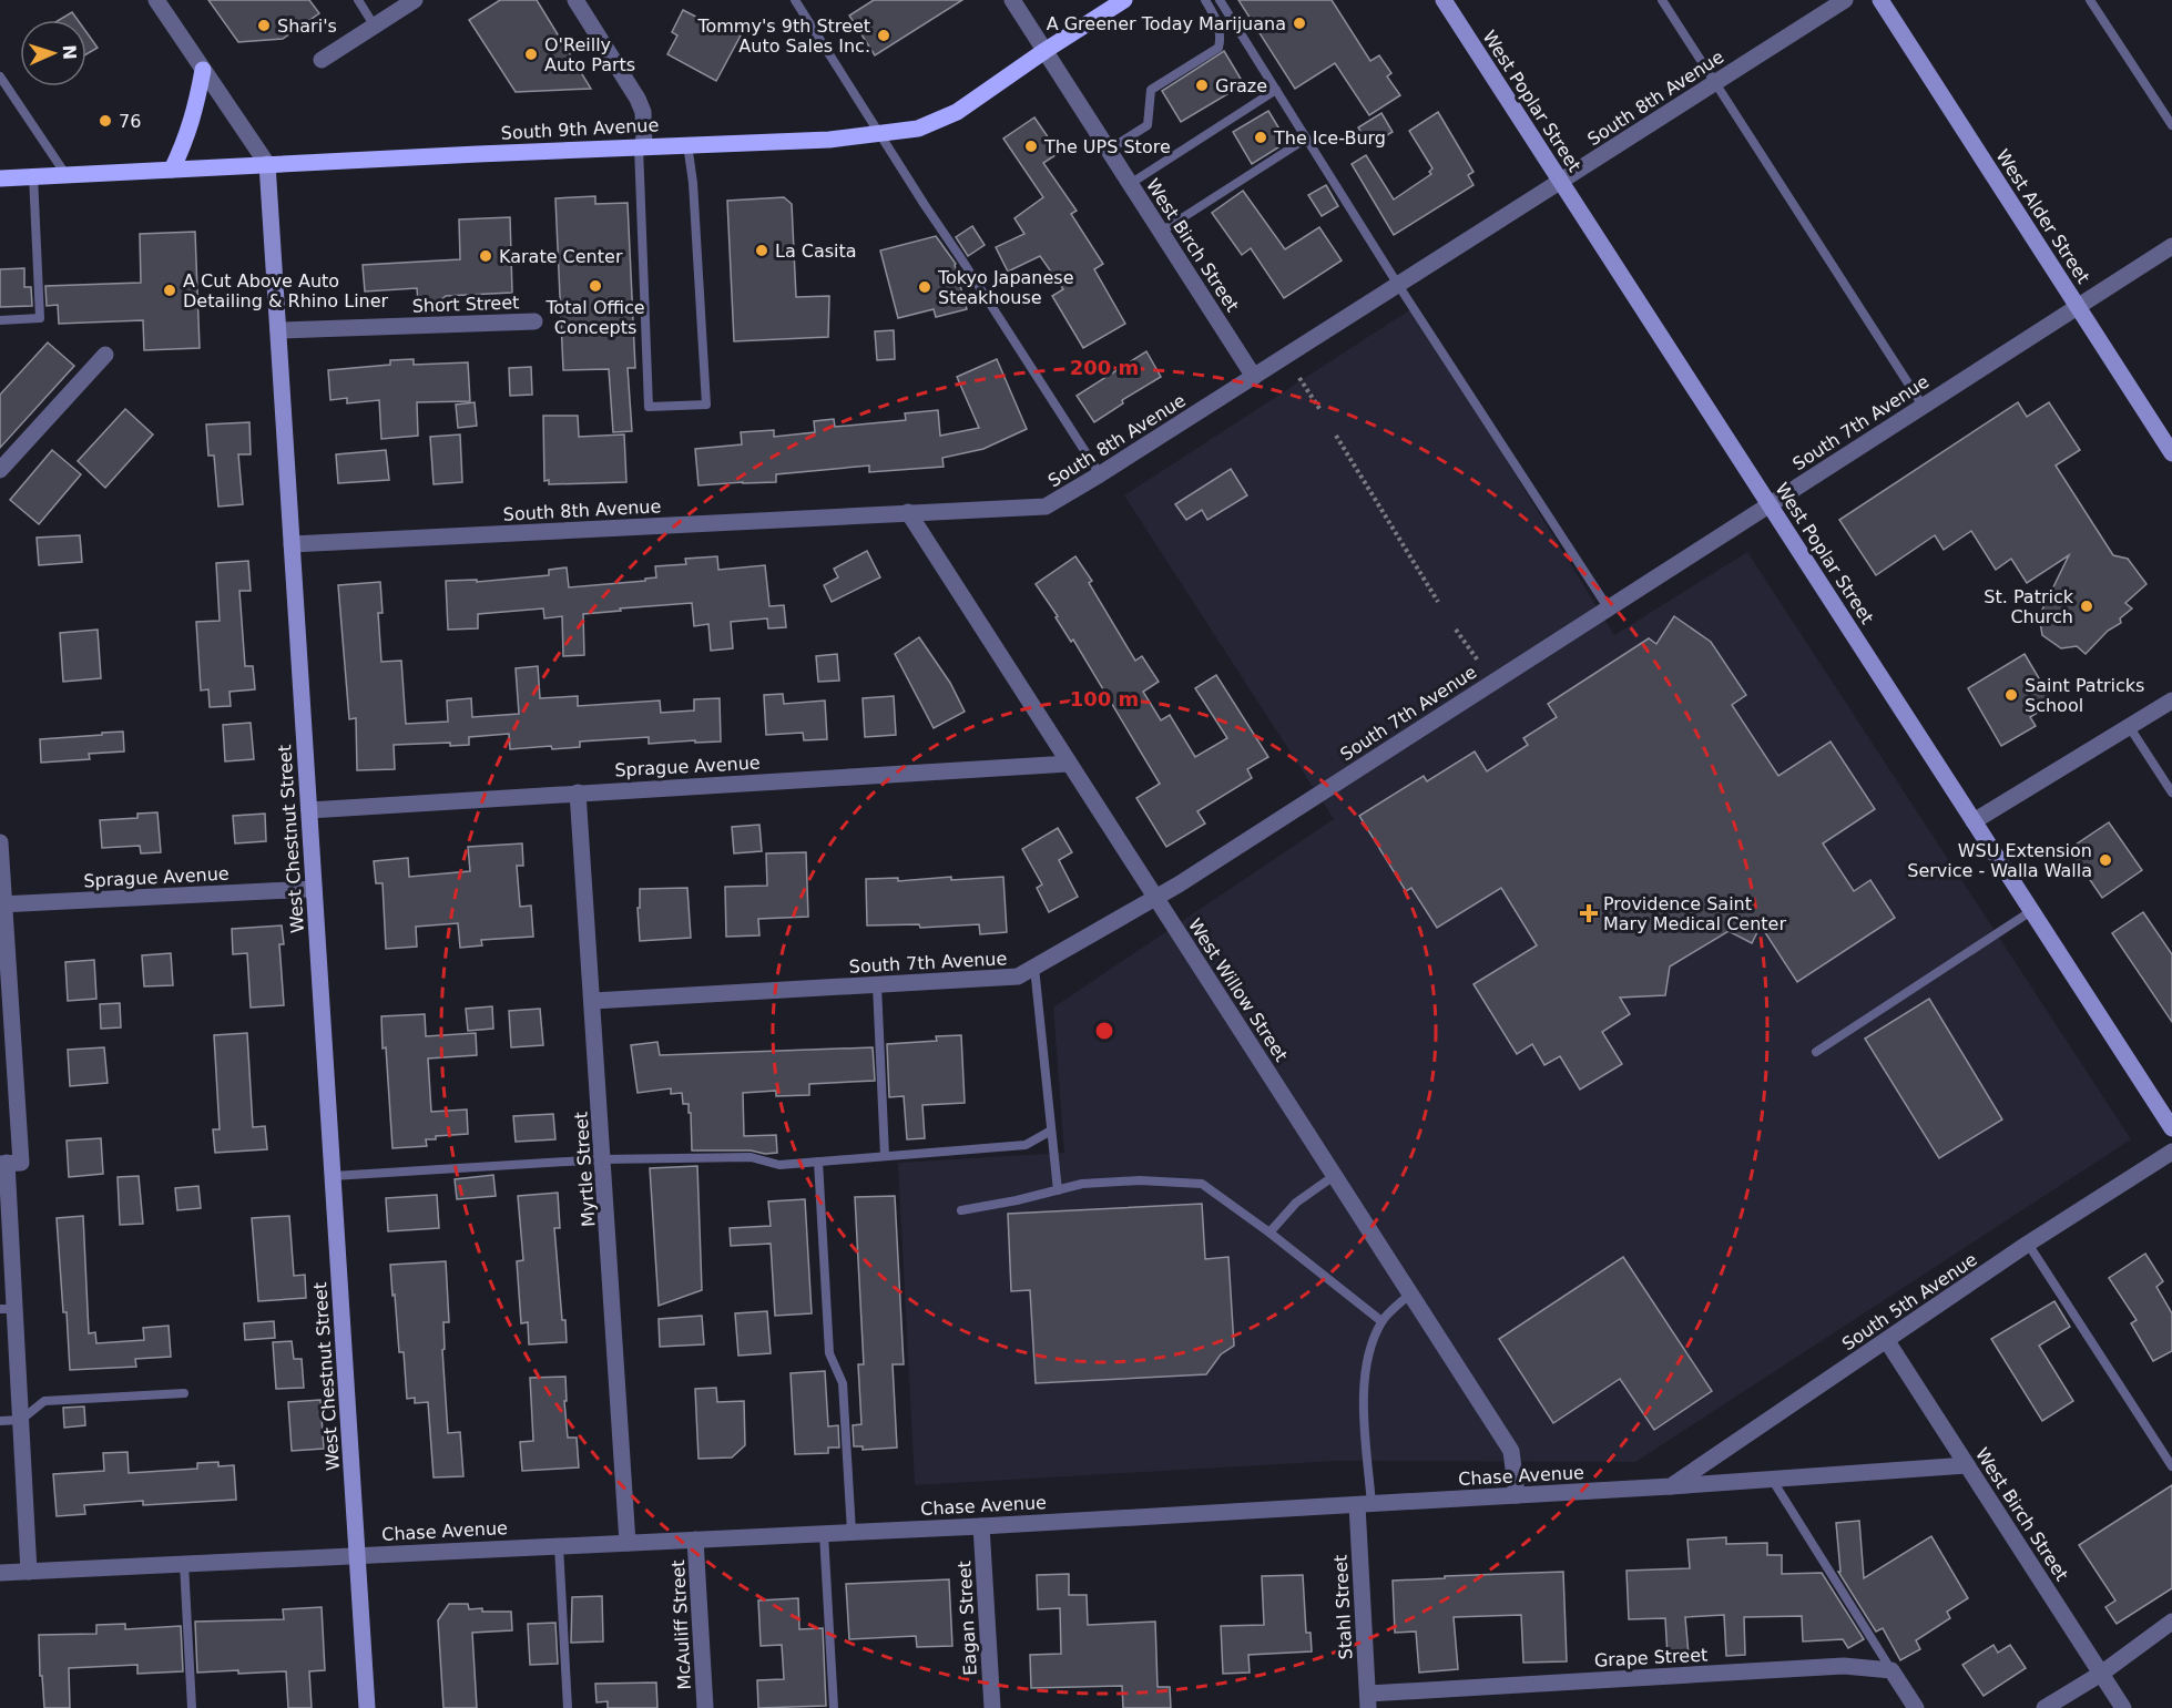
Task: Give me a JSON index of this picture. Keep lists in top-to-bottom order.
{
  "streets": {
    "main road": [
      "West Poplar Street",
      "South 9th Avenue",
      "West Alder Street",
      "West Chestnut Street"
    ],
    "street": [
      "South 8th Avenue",
      "West Birch Street",
      "Short Street",
      "South 7th Avenue",
      "Sprague Avenue",
      "West Willow Street",
      "Myrtle Street",
      "South 5th Avenue",
      "Chase Avenue",
      "Stahl Street",
      "Eagan Street",
      "McAuliff Street",
      "Grape Street"
    ]
  },
  "crossings": [
    ["South 8th Avenue", "West Poplar Street"],
    ["South 8th Avenue", "West Birch Street"],
    ["South 8th Avenue", "West Chestnut Street"],
    ["South 8th Avenue", "West Willow Street"],
    ["West Poplar Street", "South 7th Avenue"],
    ["South 9th Avenue", "West Birch Street"],
    ["South 9th Avenue", "West Chestnut Street"],
    ["West Alder Street", "South 7th Avenue"],
    ["West Birch Street", "South 5th Avenue"],
    ["West Birch Street", "Chase Avenue"],
    ["Short Street", "West Chestnut Street"],
    ["South 7th Avenue", "West Willow Street"],
    ["South 7th Avenue", "Myrtle Street"],
    ["Sprague Avenue", "West Chestnut Street"],
    ["Sprague Avenue", "West Willow Street"],
    ["Sprague Avenue", "Myrtle Street"],
    ["West Chestnut Street", "Chase Avenue"],
    ["West Willow Street", "Chase Avenue"],
    ["Myrtle Street", "Chase Avenue"],
    ["South 5th Avenue", "Chase Avenue"],
    ["Chase Avenue", "Stahl Street"],
    ["Chase Avenue", "Eagan Street"],
    ["Chase Avenue", "McAuliff Street"],
    ["Stahl Street", "Grape Street"]
  ],
  "places": {
    "other": [
      "A Greener Today Marijuana",
      "Shari's",
      "Tommy's 9th Street Auto Sales Inc.",
      "O'Reilly Auto Parts",
      "Graze",
      "76",
      "The Ice-Burg",
      "The UPS Store",
      "La Casita",
      "Karate Center",
      "Total Office Concepts",
      "Tokyo Japanese Steakhouse",
      "A Cut Above Auto Detailing & Rhino Liner",
      "St. Patrick Church",
      "Saint Patricks School",
      "WSU Extension Service - Walla Walla"
    ],
    "health": ["Providence Saint Mary Medical Center"]
  },
  "north": "right",
  "rings": ["200 m", "100 m"]
}
